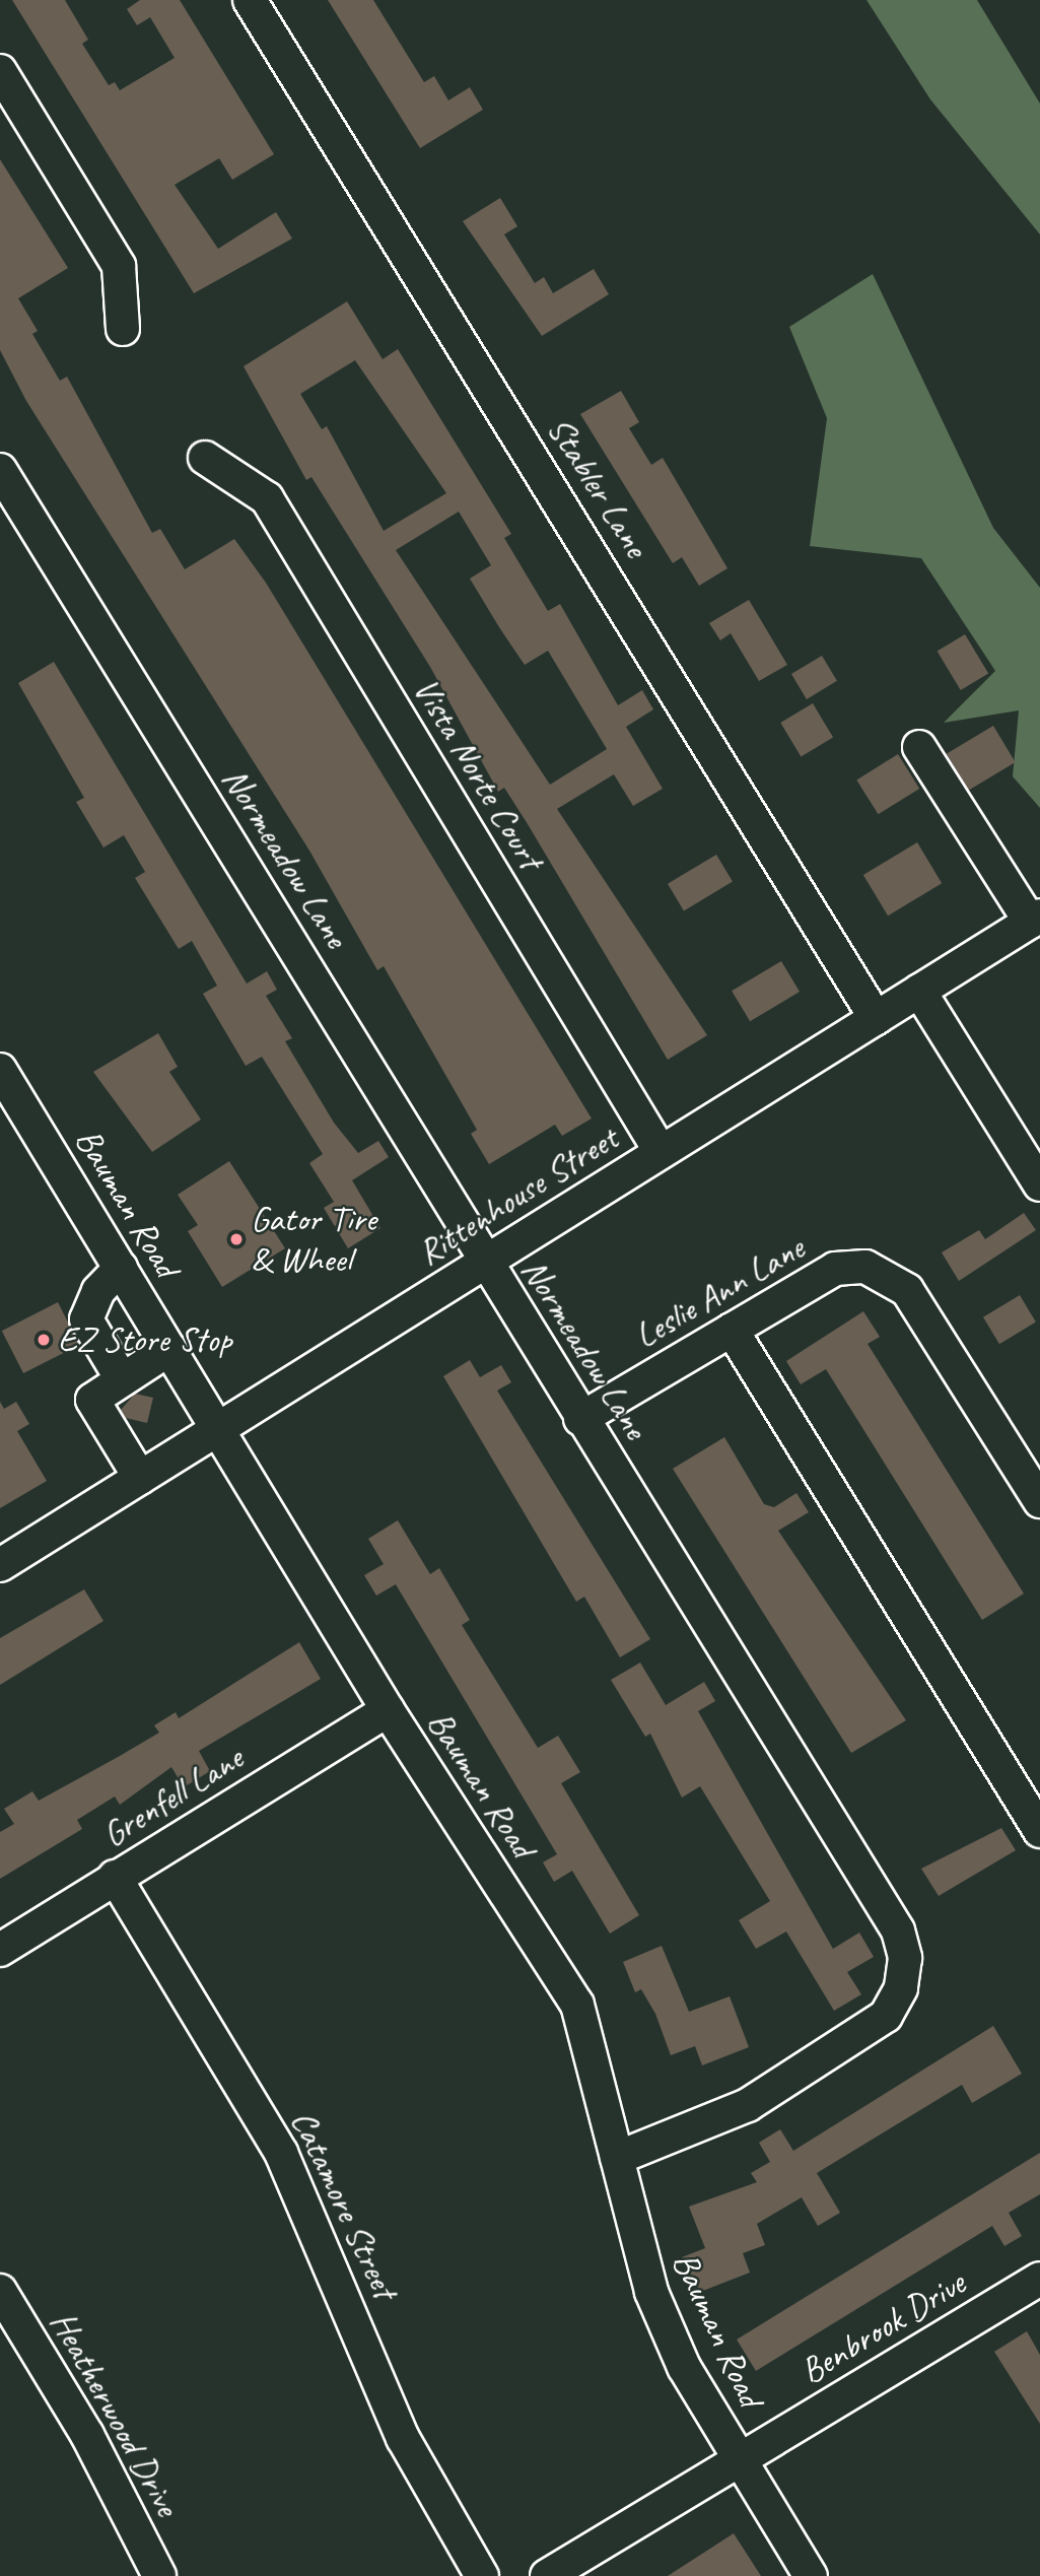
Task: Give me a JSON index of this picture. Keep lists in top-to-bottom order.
{
  "streets": {
    "street": [
      "Stabler Lane",
      "Vista Norte Court",
      "Normeadow Lane",
      "Rittenhouse Street",
      "Bauman Road",
      "Leslie Ann Lane",
      "Grenfell Lane",
      "Catamore Street",
      "Benbrook Drive",
      "Heatherwood Drive"
    ]
  },
  "crossings": [
    ["Stabler Lane", "Rittenhouse Street"],
    ["Vista Norte Court", "Rittenhouse Street"],
    ["Normeadow Lane", "Rittenhouse Street"],
    ["Normeadow Lane", "Bauman Road"],
    ["Normeadow Lane", "Leslie Ann Lane"],
    ["Rittenhouse Street", "Bauman Road"],
    ["Bauman Road", "Grenfell Lane"],
    ["Bauman Road", "Benbrook Drive"],
    ["Grenfell Lane", "Catamore Street"]
  ],
  "places": ["Gator Tire & Wheel", "EZ Store Stop"]
}
